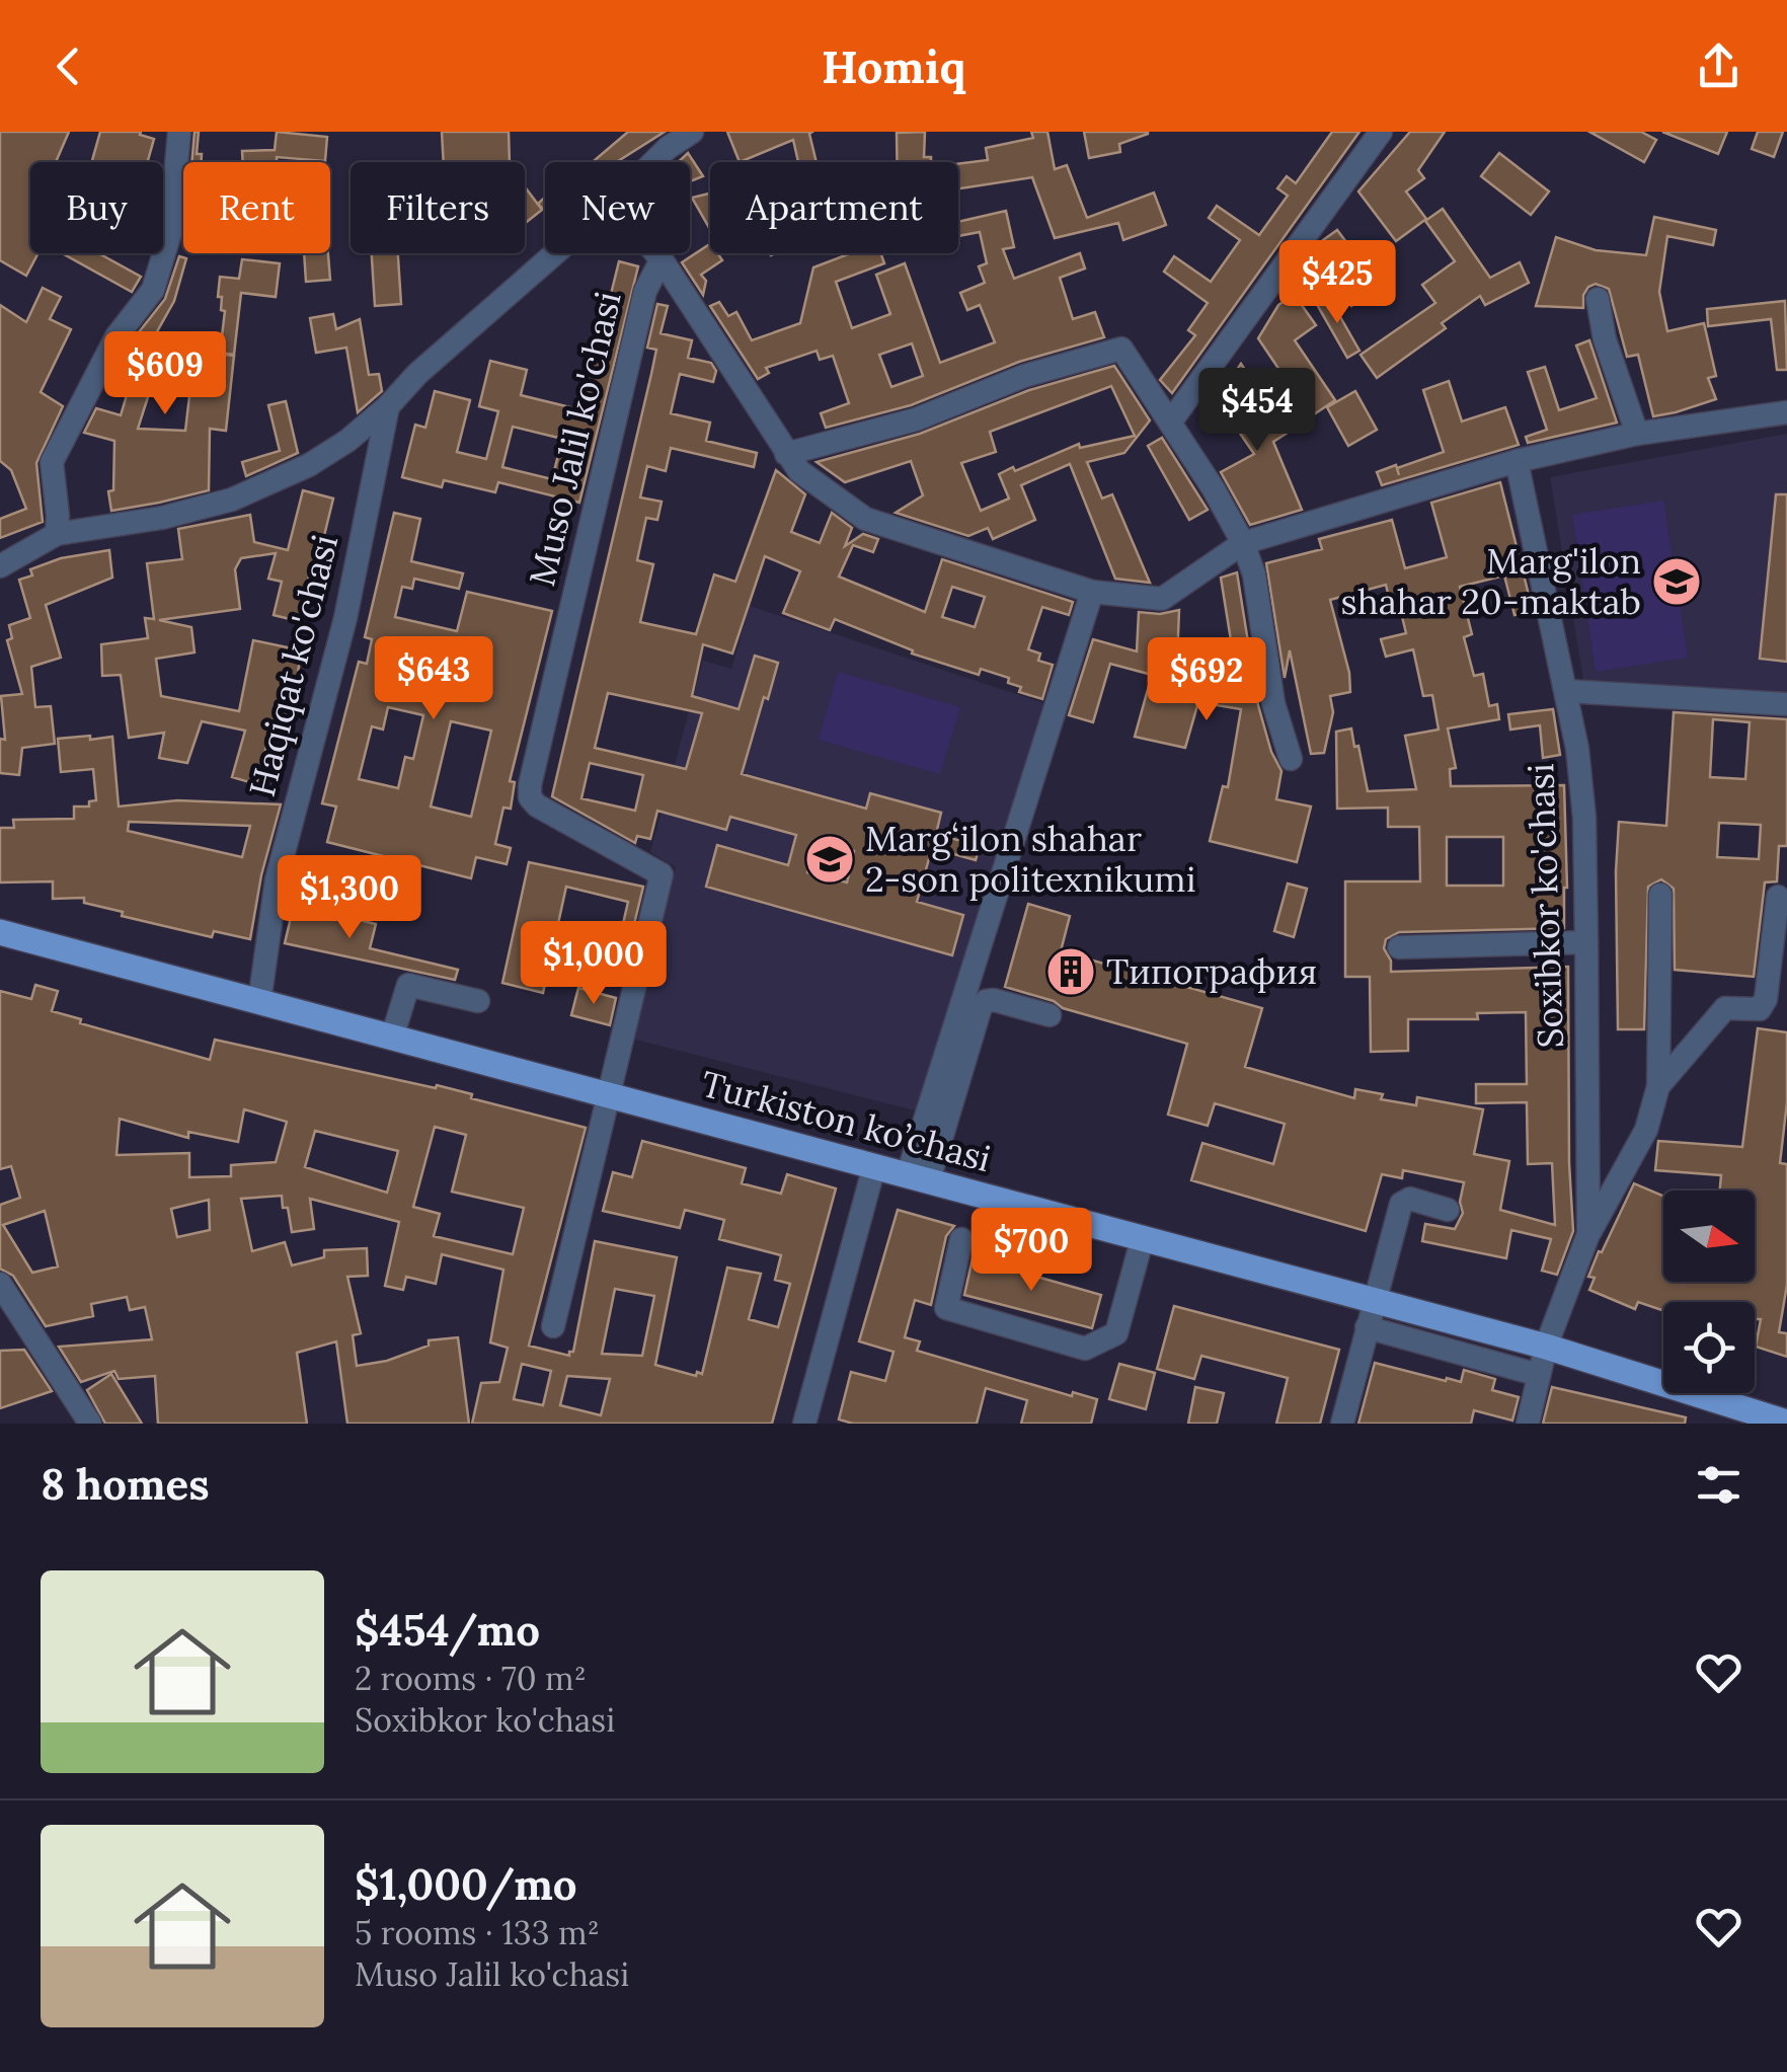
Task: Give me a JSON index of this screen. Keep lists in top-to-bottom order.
{
  "streets": {
    "main road": ["Turkiston ko’chasi"],
    "street": ["Muso Jalil ko'chasi", "Haqiqat ko'chasi", "Soxibkor ko'chasi"]
  },
  "crossings": [
    ["Muso Jalil ko'chasi", "Turkiston ko’chasi"],
    ["Haqiqat ko'chasi", "Turkiston ko’chasi"],
    ["Soxibkor ko'chasi", "Turkiston ko’chasi"]
  ],
  "places": {
    "school or university": ["Marg'ilon shahar 20-maktab", "Margʻilon shahar 2-son politexnikumi"],
    "building": ["Типография"]
  },
  "north": "right",
  "page": {
    "header": "Homiq",
    "chip": [
      "Buy",
      "Rent",
      "Filters",
      "New",
      "Apartment"
    ],
    "price": [
      "$425",
      "$609",
      "$454",
      "$643",
      "$692",
      "$1,300",
      "$1,000",
      "$700"
    ],
    "heading": "8 homes",
    "list": [
      {
        "name": "$454/mo",
        "note": "2 rooms · 70 m² · Soxibkor ko'chasi"
      },
      {
        "name": "$1,000/mo",
        "note": "5 rooms · 133 m² · Muso Jalil ko'chasi"
      }
    ]
  }
}
